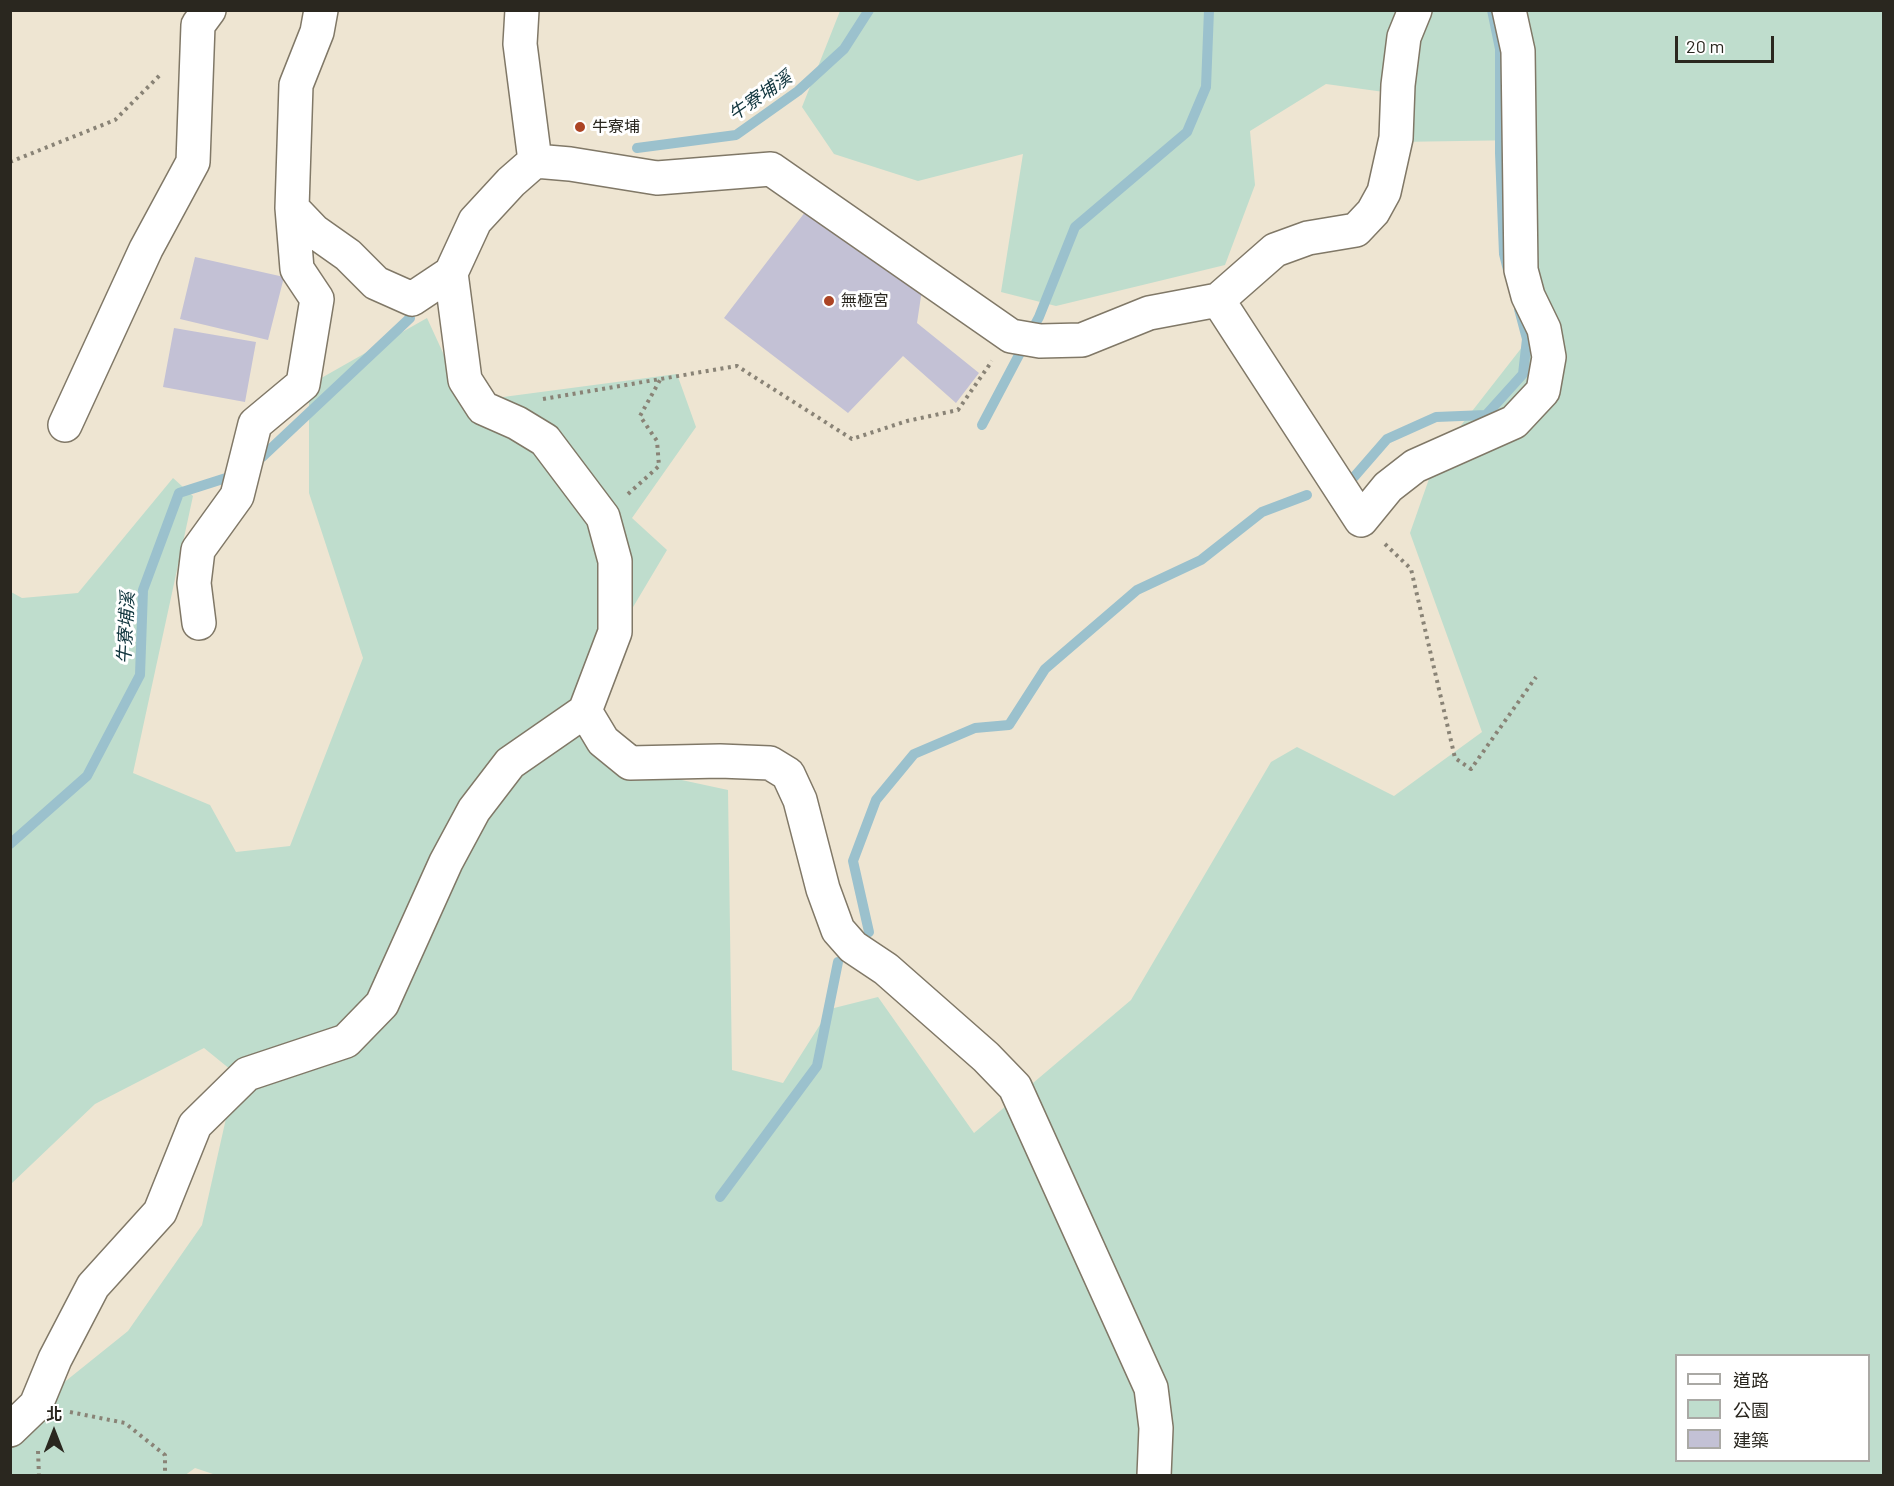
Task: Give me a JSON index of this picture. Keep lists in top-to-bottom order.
{
  "water": ["牛寮埔溪"],
  "places": ["牛寮埔", "無極宮"],
  "legend": ["道路", "公園", "建築"],
  "scale_bar": "20 m",
  "north": "top"
}
